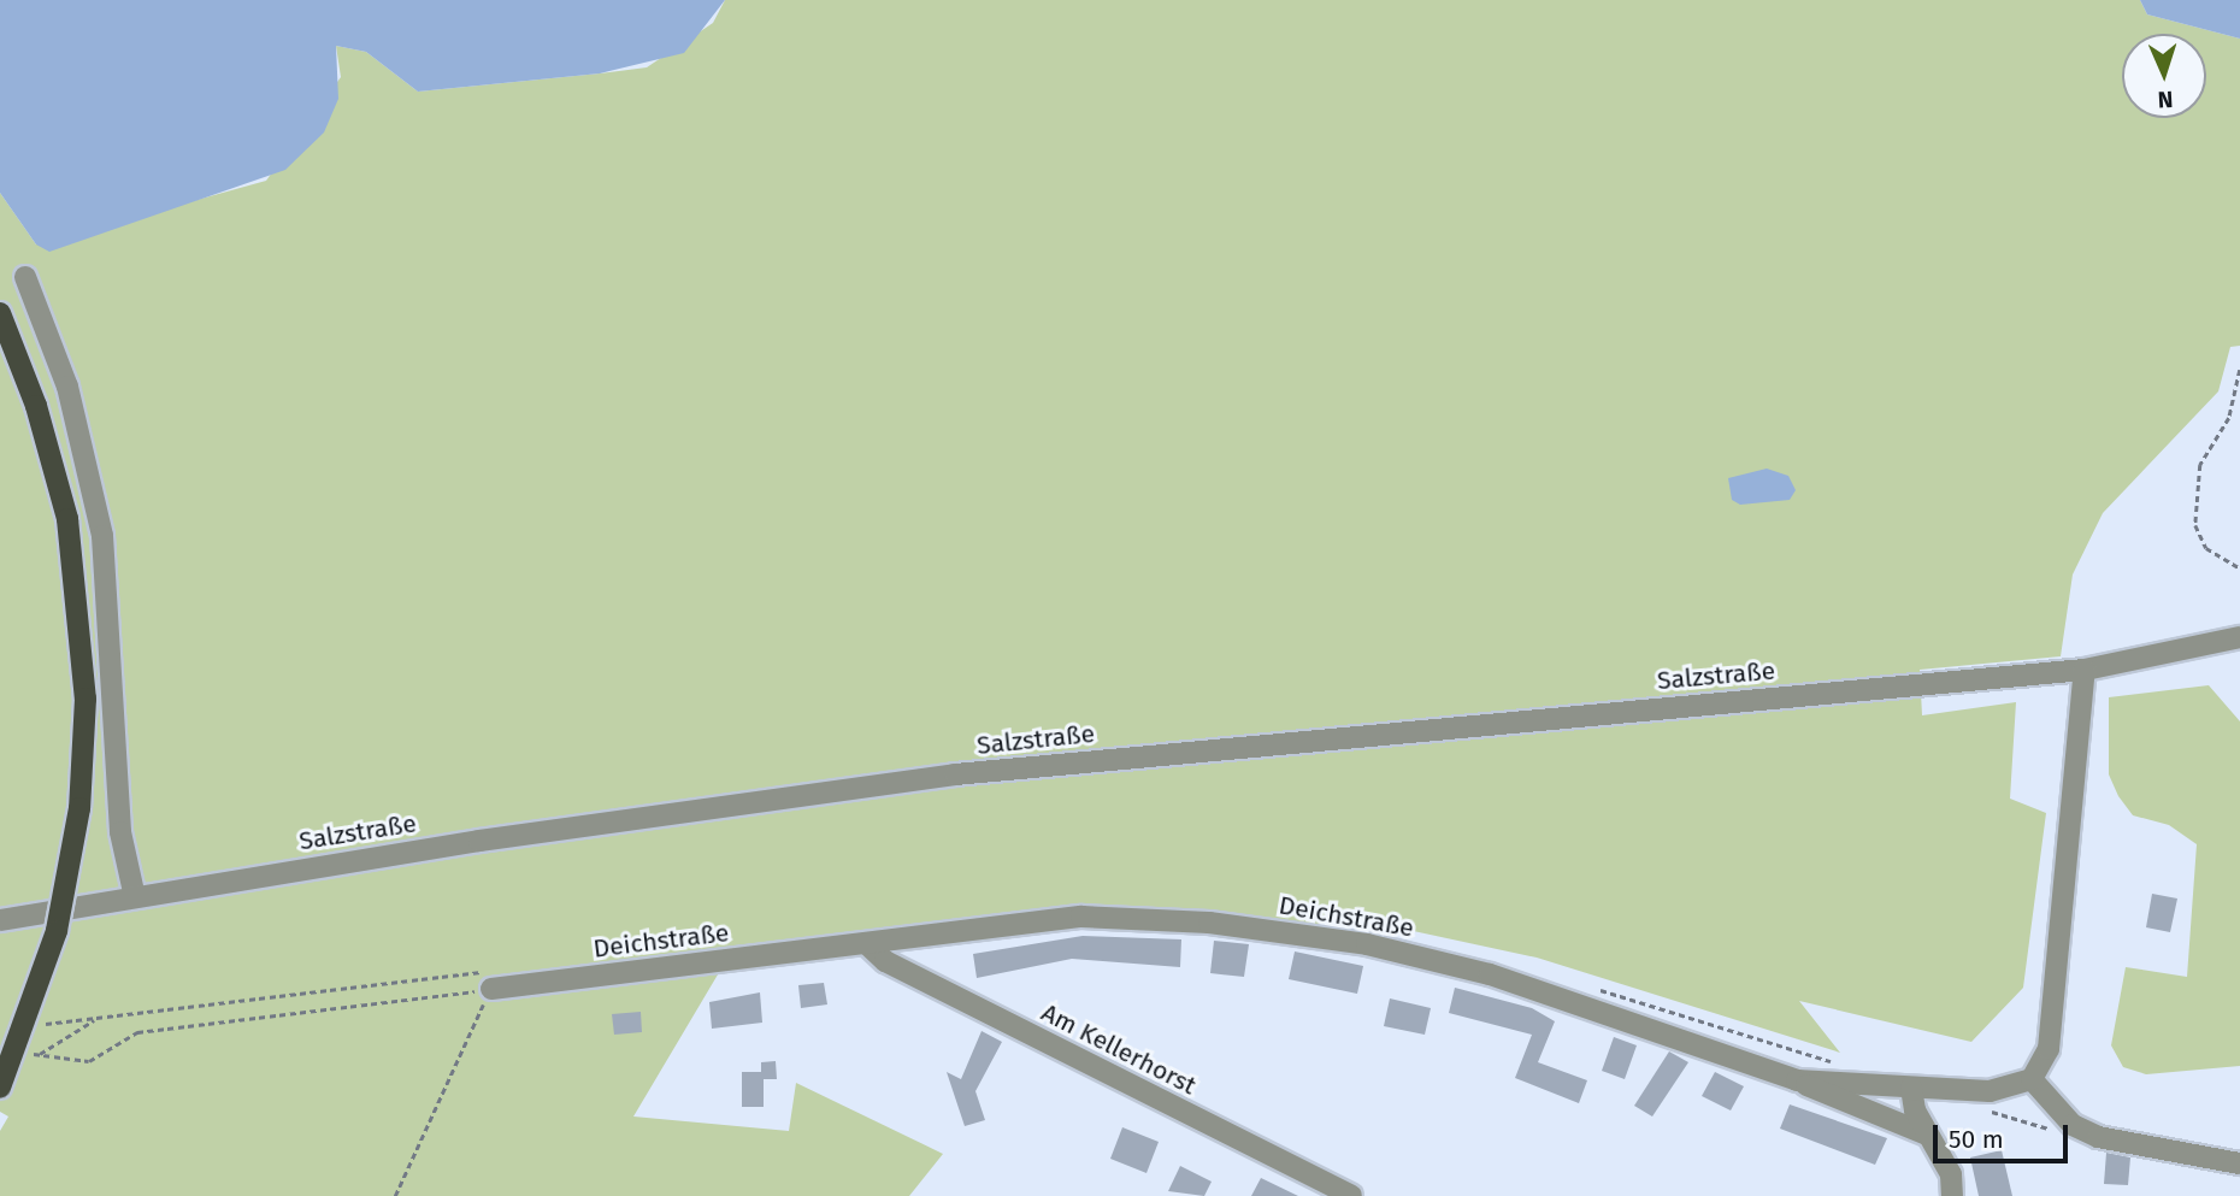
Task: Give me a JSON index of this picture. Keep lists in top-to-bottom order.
{
  "streets": {
    "street": ["Salzstraße", "Deichstraße", "Am Kellerhorst"]
  },
  "crossings": [
    ["Deichstraße", "Am Kellerhorst"]
  ],
  "scale_bar": "50 m",
  "north": "bottom"
}
